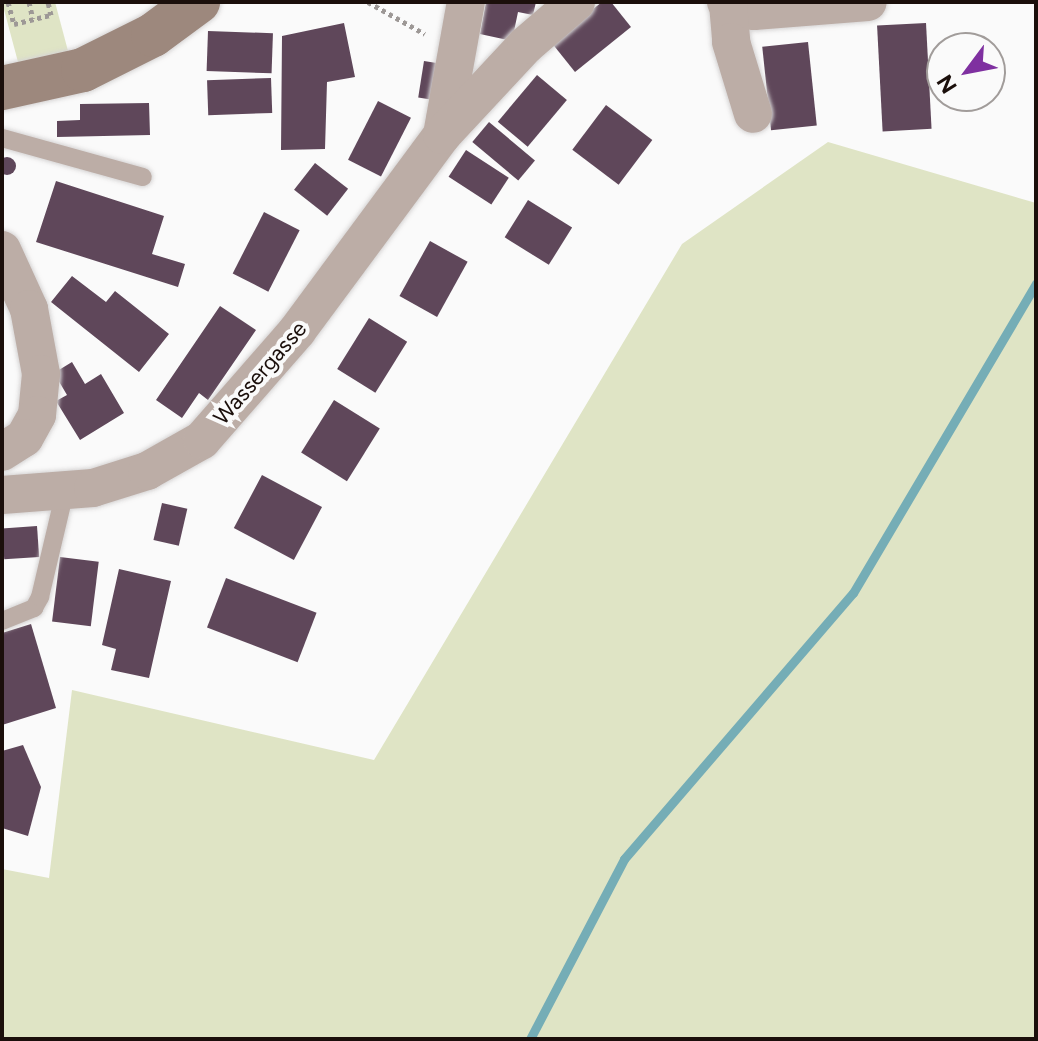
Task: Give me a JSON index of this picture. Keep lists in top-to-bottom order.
{
  "streets": {
    "street": ["Wassergasse"]
  },
  "north": "bottom left"
}
